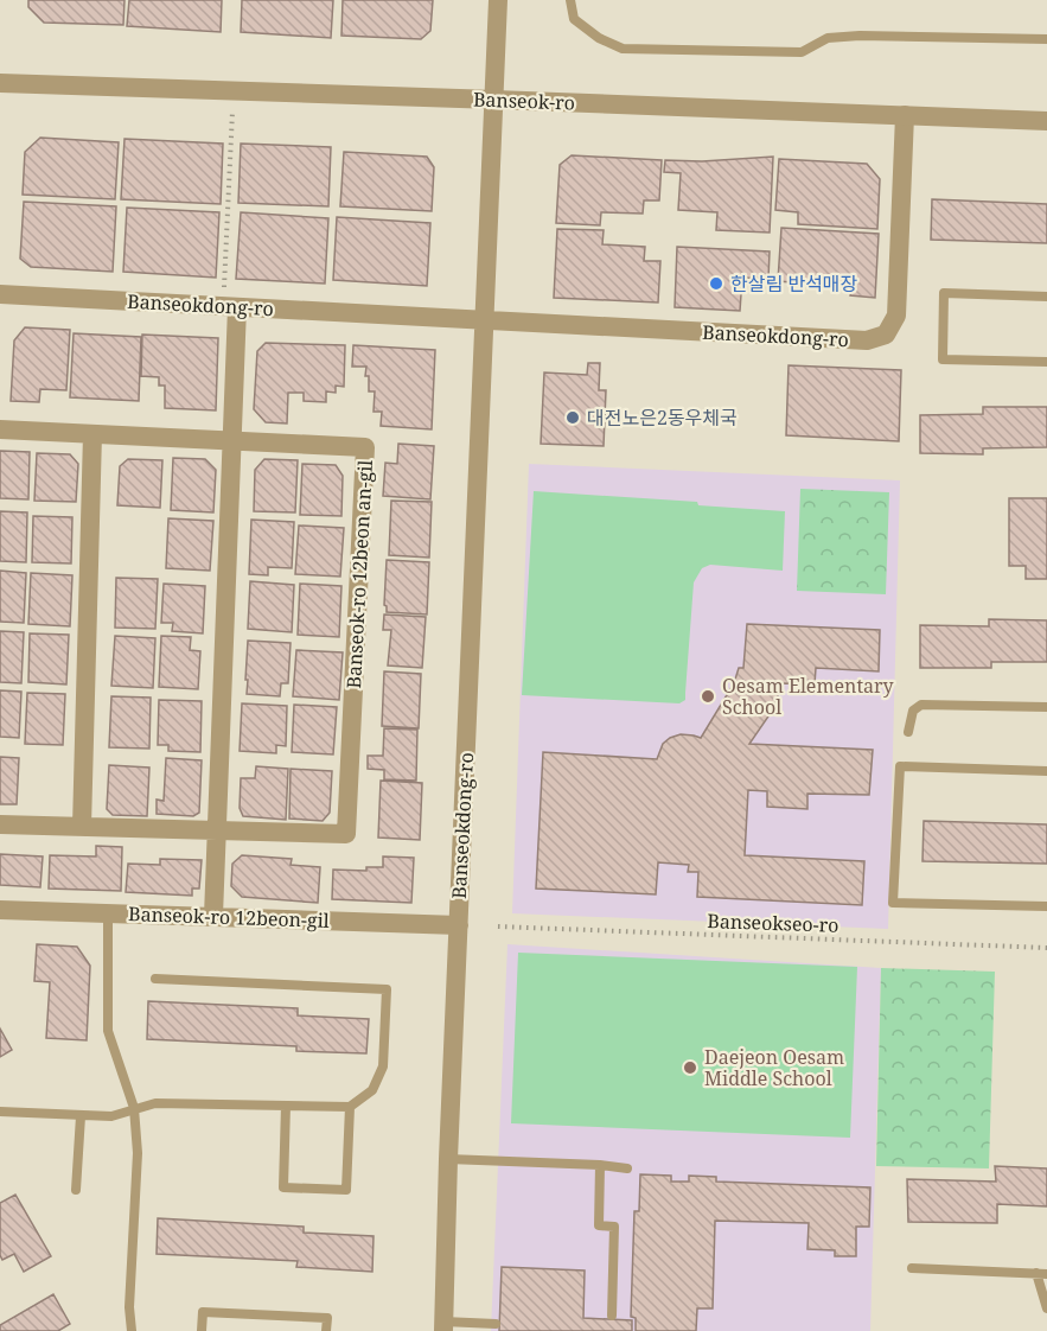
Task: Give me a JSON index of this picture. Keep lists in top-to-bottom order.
{
  "streets": {
    "street": [
      "Banseok-ro",
      "Banseokdong-ro",
      "Banseok-ro 12beon an-gil",
      "Banseok-ro 12beon-gil"
    ],
    "path": ["Banseokseo-ro"]
  },
  "crossings": [
    ["Banseok-ro", "Banseokdong-ro"],
    ["Banseokdong-ro", "Banseok-ro 12beon-gil"]
  ],
  "places": [
    "한살림 반석매장",
    "대전노은2동우체국",
    "Oesam Elementary School",
    "Daejeon Oesam Middle School"
  ]
}
